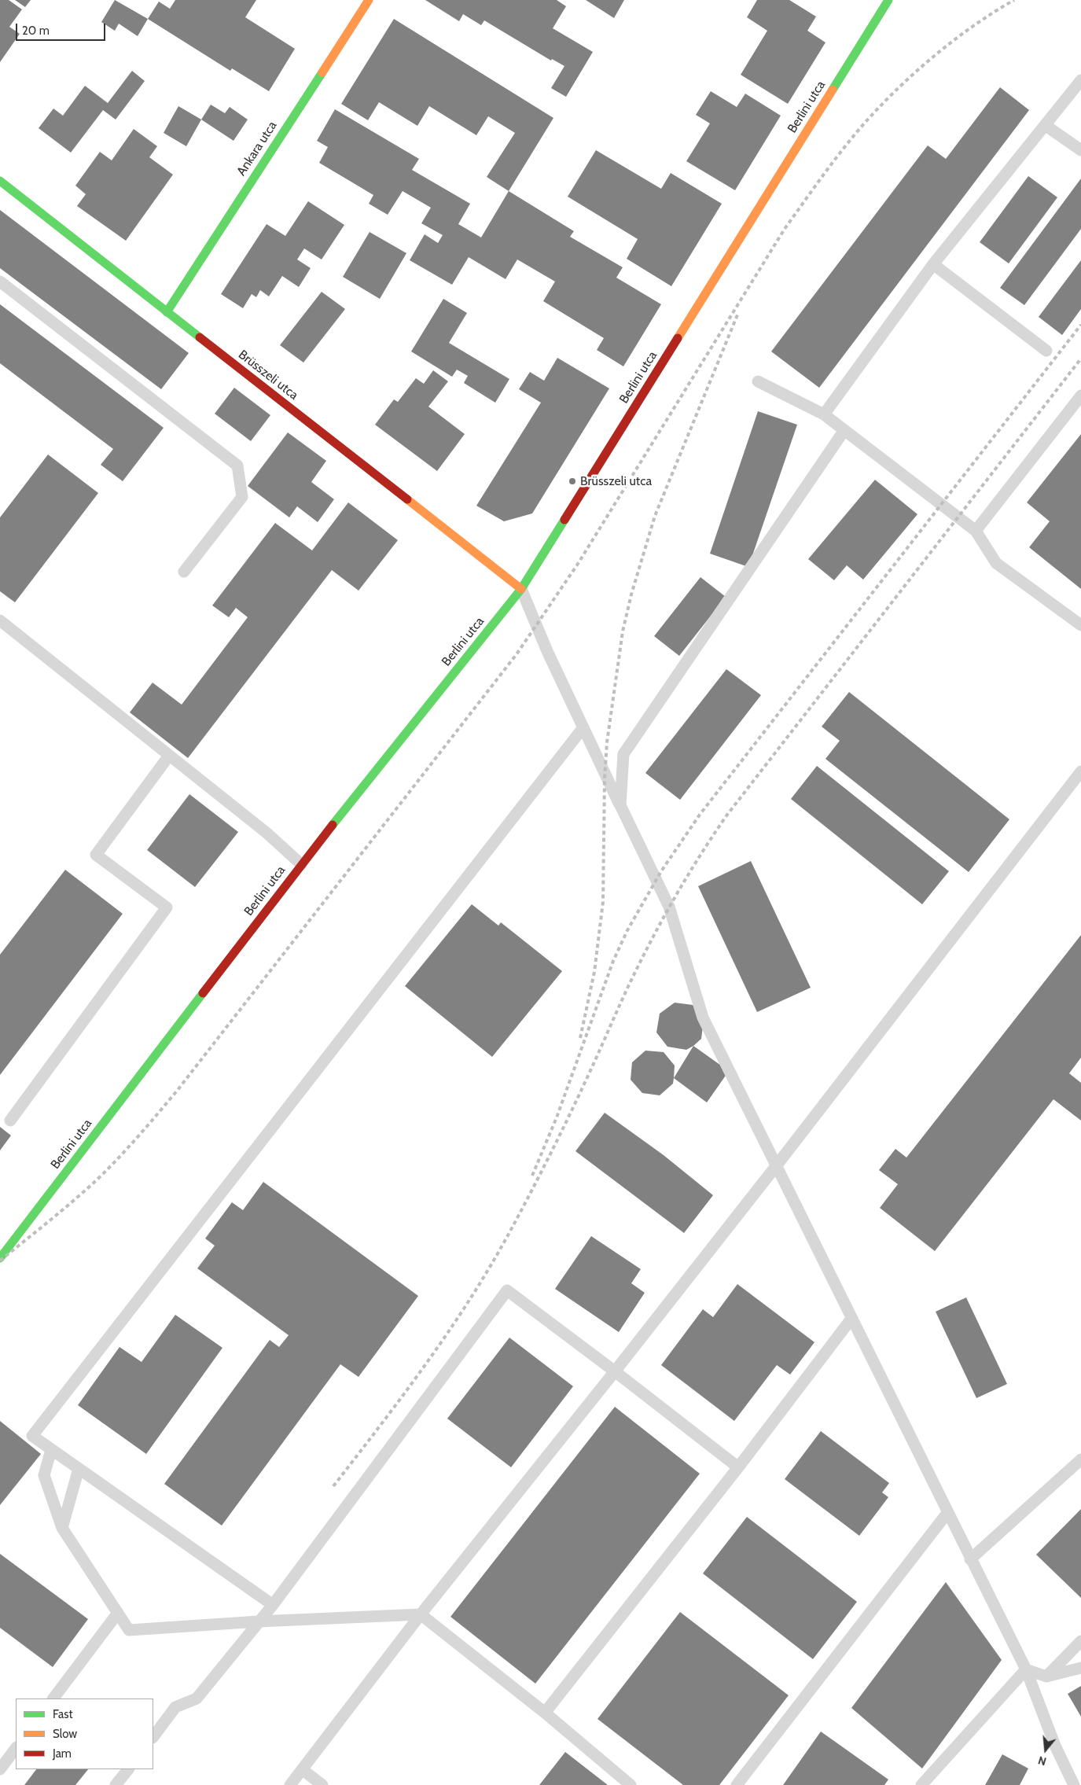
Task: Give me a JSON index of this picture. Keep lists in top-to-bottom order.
{
  "streets": {
    "street": ["Berlini utca", "Ankara utca", "Brüsszeli utca"]
  },
  "crossings": [
    ["Berlini utca", "Brüsszeli utca"],
    ["Ankara utca", "Brüsszeli utca"]
  ],
  "places": ["Brüsszeli utca"],
  "legend": ["Fast", "Slow", "Jam"],
  "scale_bar": "20 m",
  "north": "bottom"
}
